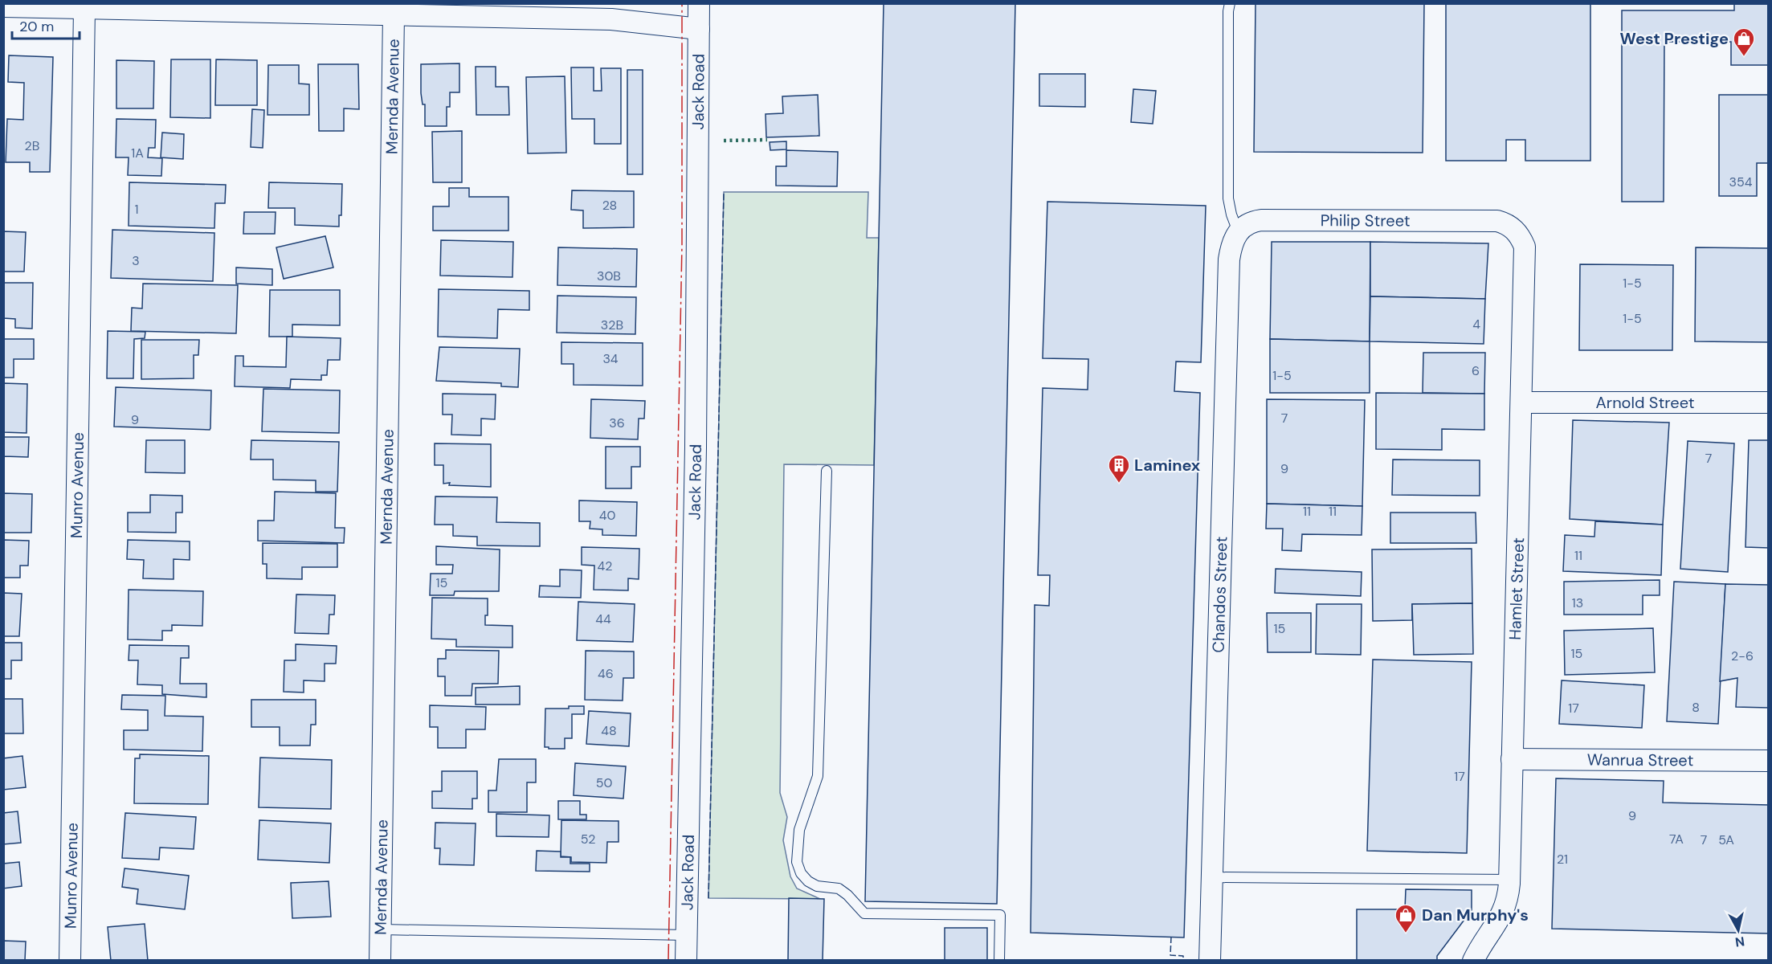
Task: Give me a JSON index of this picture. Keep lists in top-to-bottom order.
{
  "streets": {
    "street": [
      "Jack Road",
      "Mernda Avenue",
      "Philip Street",
      "Arnold Street",
      "Munro Avenue",
      "Hamlet Street",
      "Chandos Street",
      "Wanrua Street"
    ]
  },
  "crossings": [
    ["Philip Street", "Hamlet Street"],
    ["Philip Street", "Chandos Street"],
    ["Arnold Street", "Hamlet Street"],
    ["Hamlet Street", "Wanrua Street"]
  ],
  "places": {
    "shop": ["West Prestige", "Dan Murphy's"],
    "building": ["Laminex"]
  },
  "house_numbers": [
    "2B",
    "1A",
    "354",
    "28",
    "1",
    "3",
    "30B",
    "1-5",
    "1-5",
    "4",
    "32B",
    "34",
    "6",
    "1-5",
    "7",
    "9",
    "36",
    "7",
    "9",
    "11",
    "11",
    "40",
    "11",
    "42",
    "15",
    "13",
    "44",
    "15",
    "15",
    "2-6",
    "46",
    "8",
    "17",
    "48",
    "17",
    "50",
    "9",
    "52",
    "7A",
    "7",
    "5A",
    "21"
  ],
  "scale_bar": "20 m",
  "north": "bottom"
}
